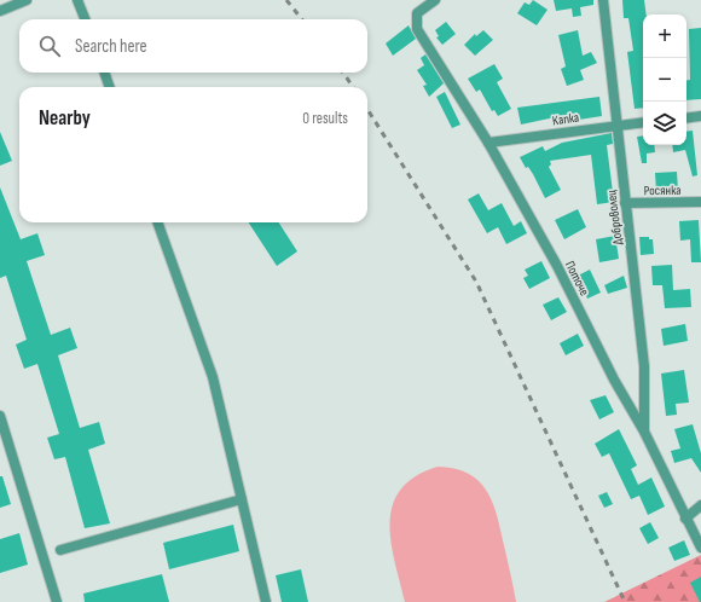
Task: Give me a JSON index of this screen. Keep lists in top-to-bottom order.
{
  "streets": {
    "street": [
      "Капка",
      "Росянка",
      "Доброволец",
      "Поточе"
    ]
  },
  "crossings": [
    ["Капка", "Доброволец"],
    ["Капка", "Поточе"],
    ["Росянка", "Доброволец"],
    ["Доброволец", "Поточе"]
  ],
  "page": {
    "map_buttons": ["+", "−"],
    "search": "Search here",
    "heading": ["Nearby", "0 results"]
  }
}
